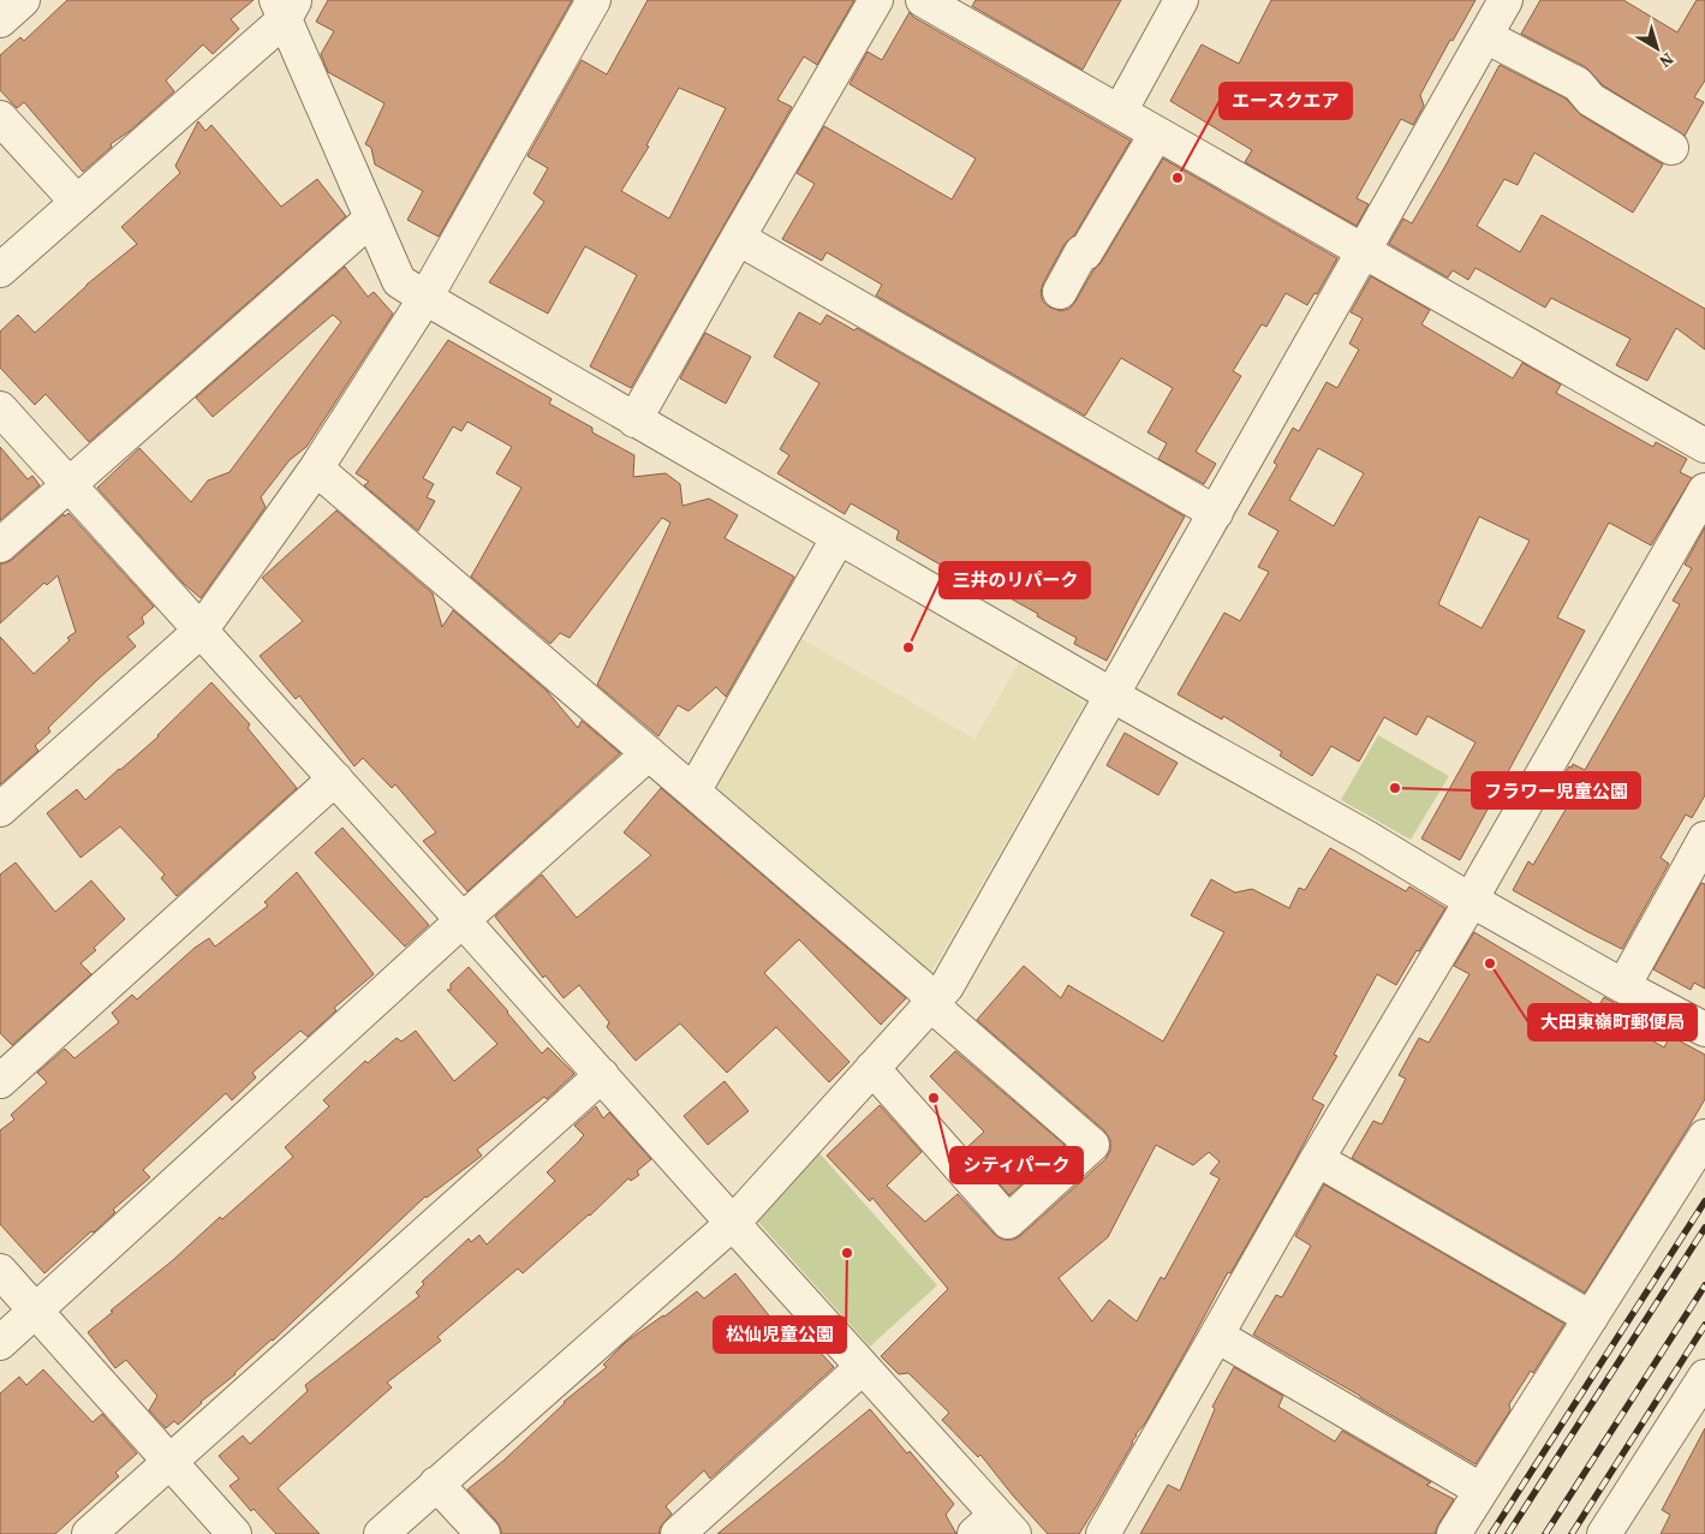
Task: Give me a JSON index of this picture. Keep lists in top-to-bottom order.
{
  "places": [
    "エースクエア",
    "三井のリパーク",
    "フラワー児童公園",
    "大田東嶺町郵便局",
    "シティパーク",
    "松仙児童公園"
  ],
  "north": "bottom right"
}
